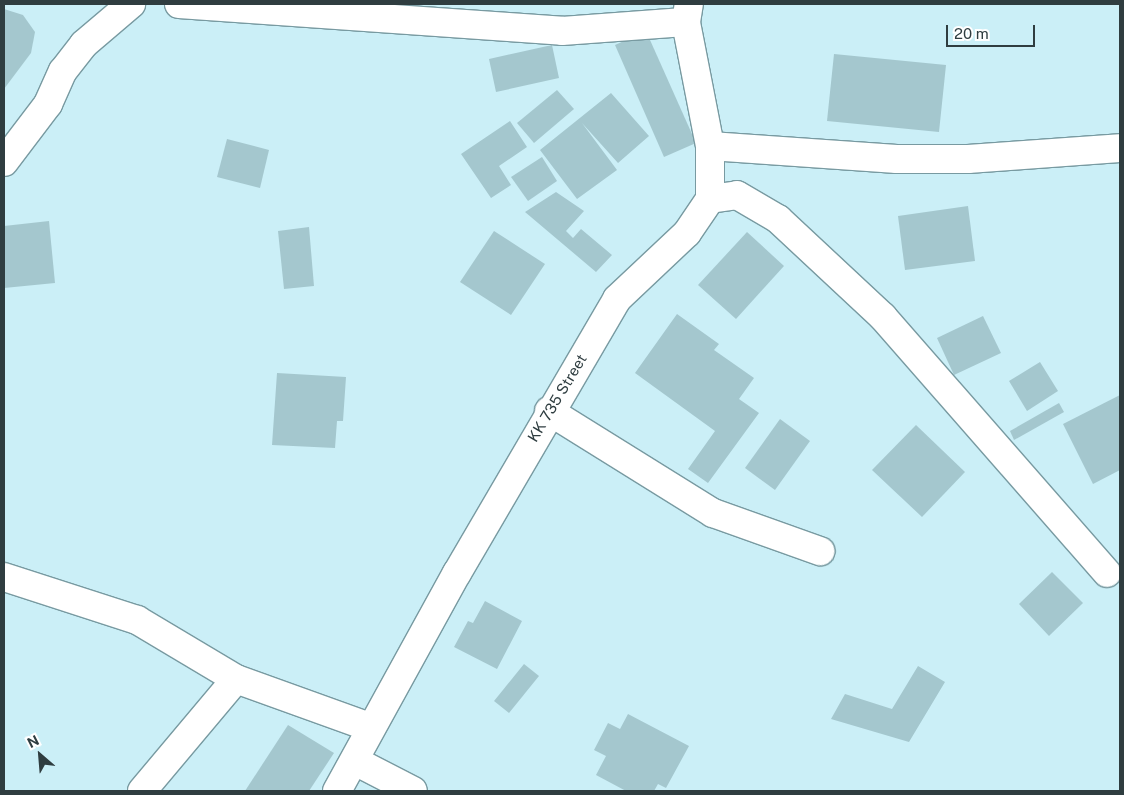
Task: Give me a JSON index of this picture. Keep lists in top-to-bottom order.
{
  "streets": {
    "street": ["KK 735 Street"]
  },
  "scale_bar": "20 m",
  "north": "top left"
}
